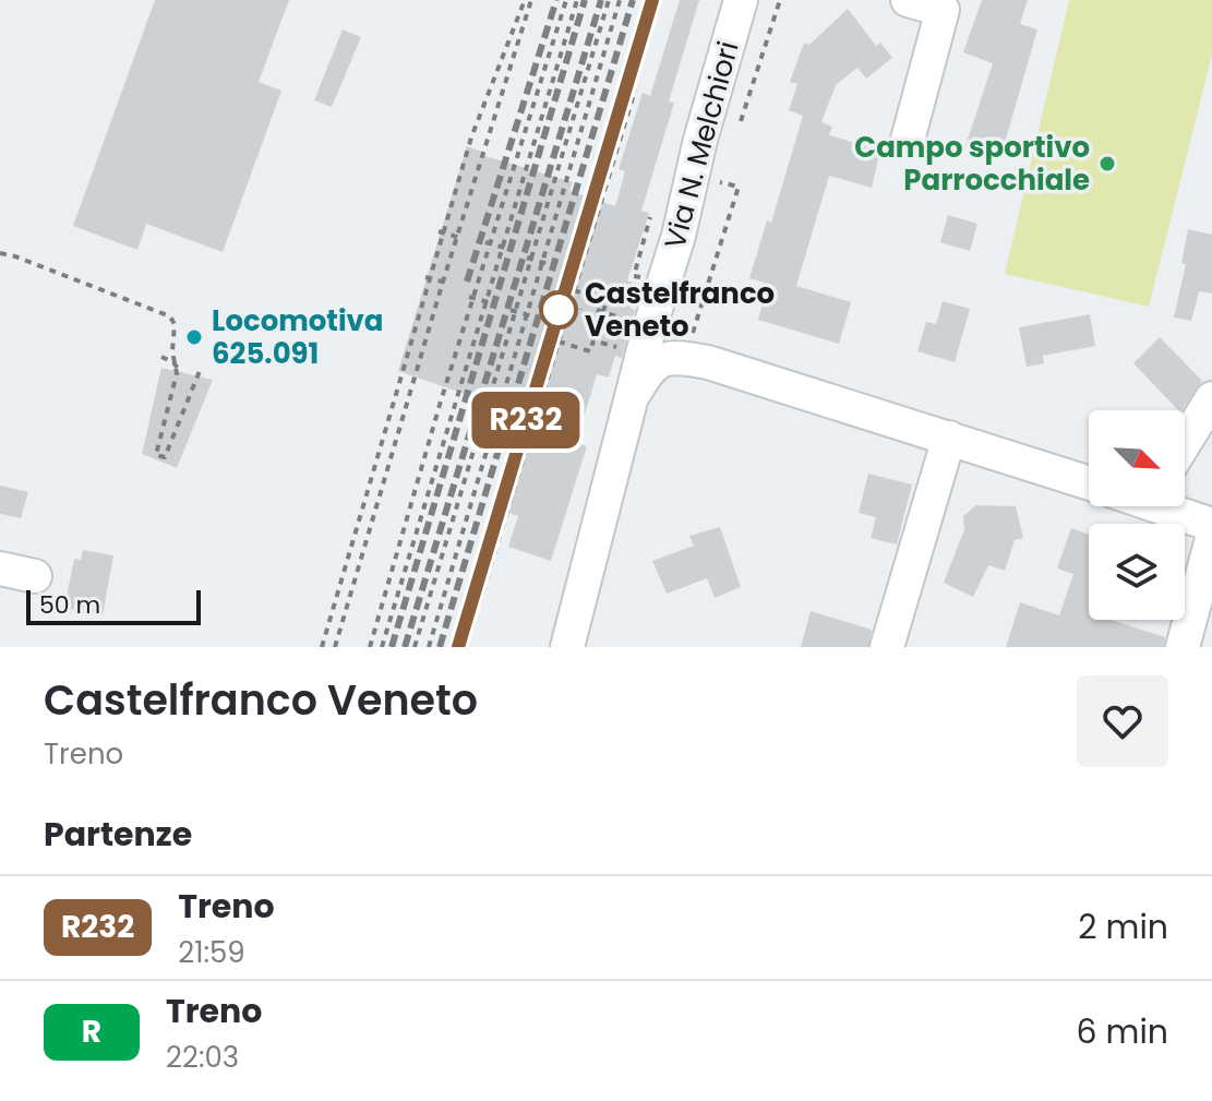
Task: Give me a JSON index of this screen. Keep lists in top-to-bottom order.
{
  "streets": {
    "street": ["Via N. Melchiori"]
  },
  "places": ["Campo sportivo Parrocchiale", "Castelfranco Veneto", "Locomotiva 625.091"],
  "scale_bar": "50 m",
  "north": "bottom right",
  "page": {
    "on_map": "R232",
    "scale": "50 m",
    "heading": [
      ["Castelfranco Veneto", "Treno"],
      "Partenze"
    ],
    "list": [
      {
        "mark": "R232",
        "name": "Treno",
        "note": "21:59",
        "value": "2 min"
      },
      {
        "mark": "R",
        "name": "Treno",
        "note": "22:03",
        "value": "6 min"
      }
    ]
  }
}
